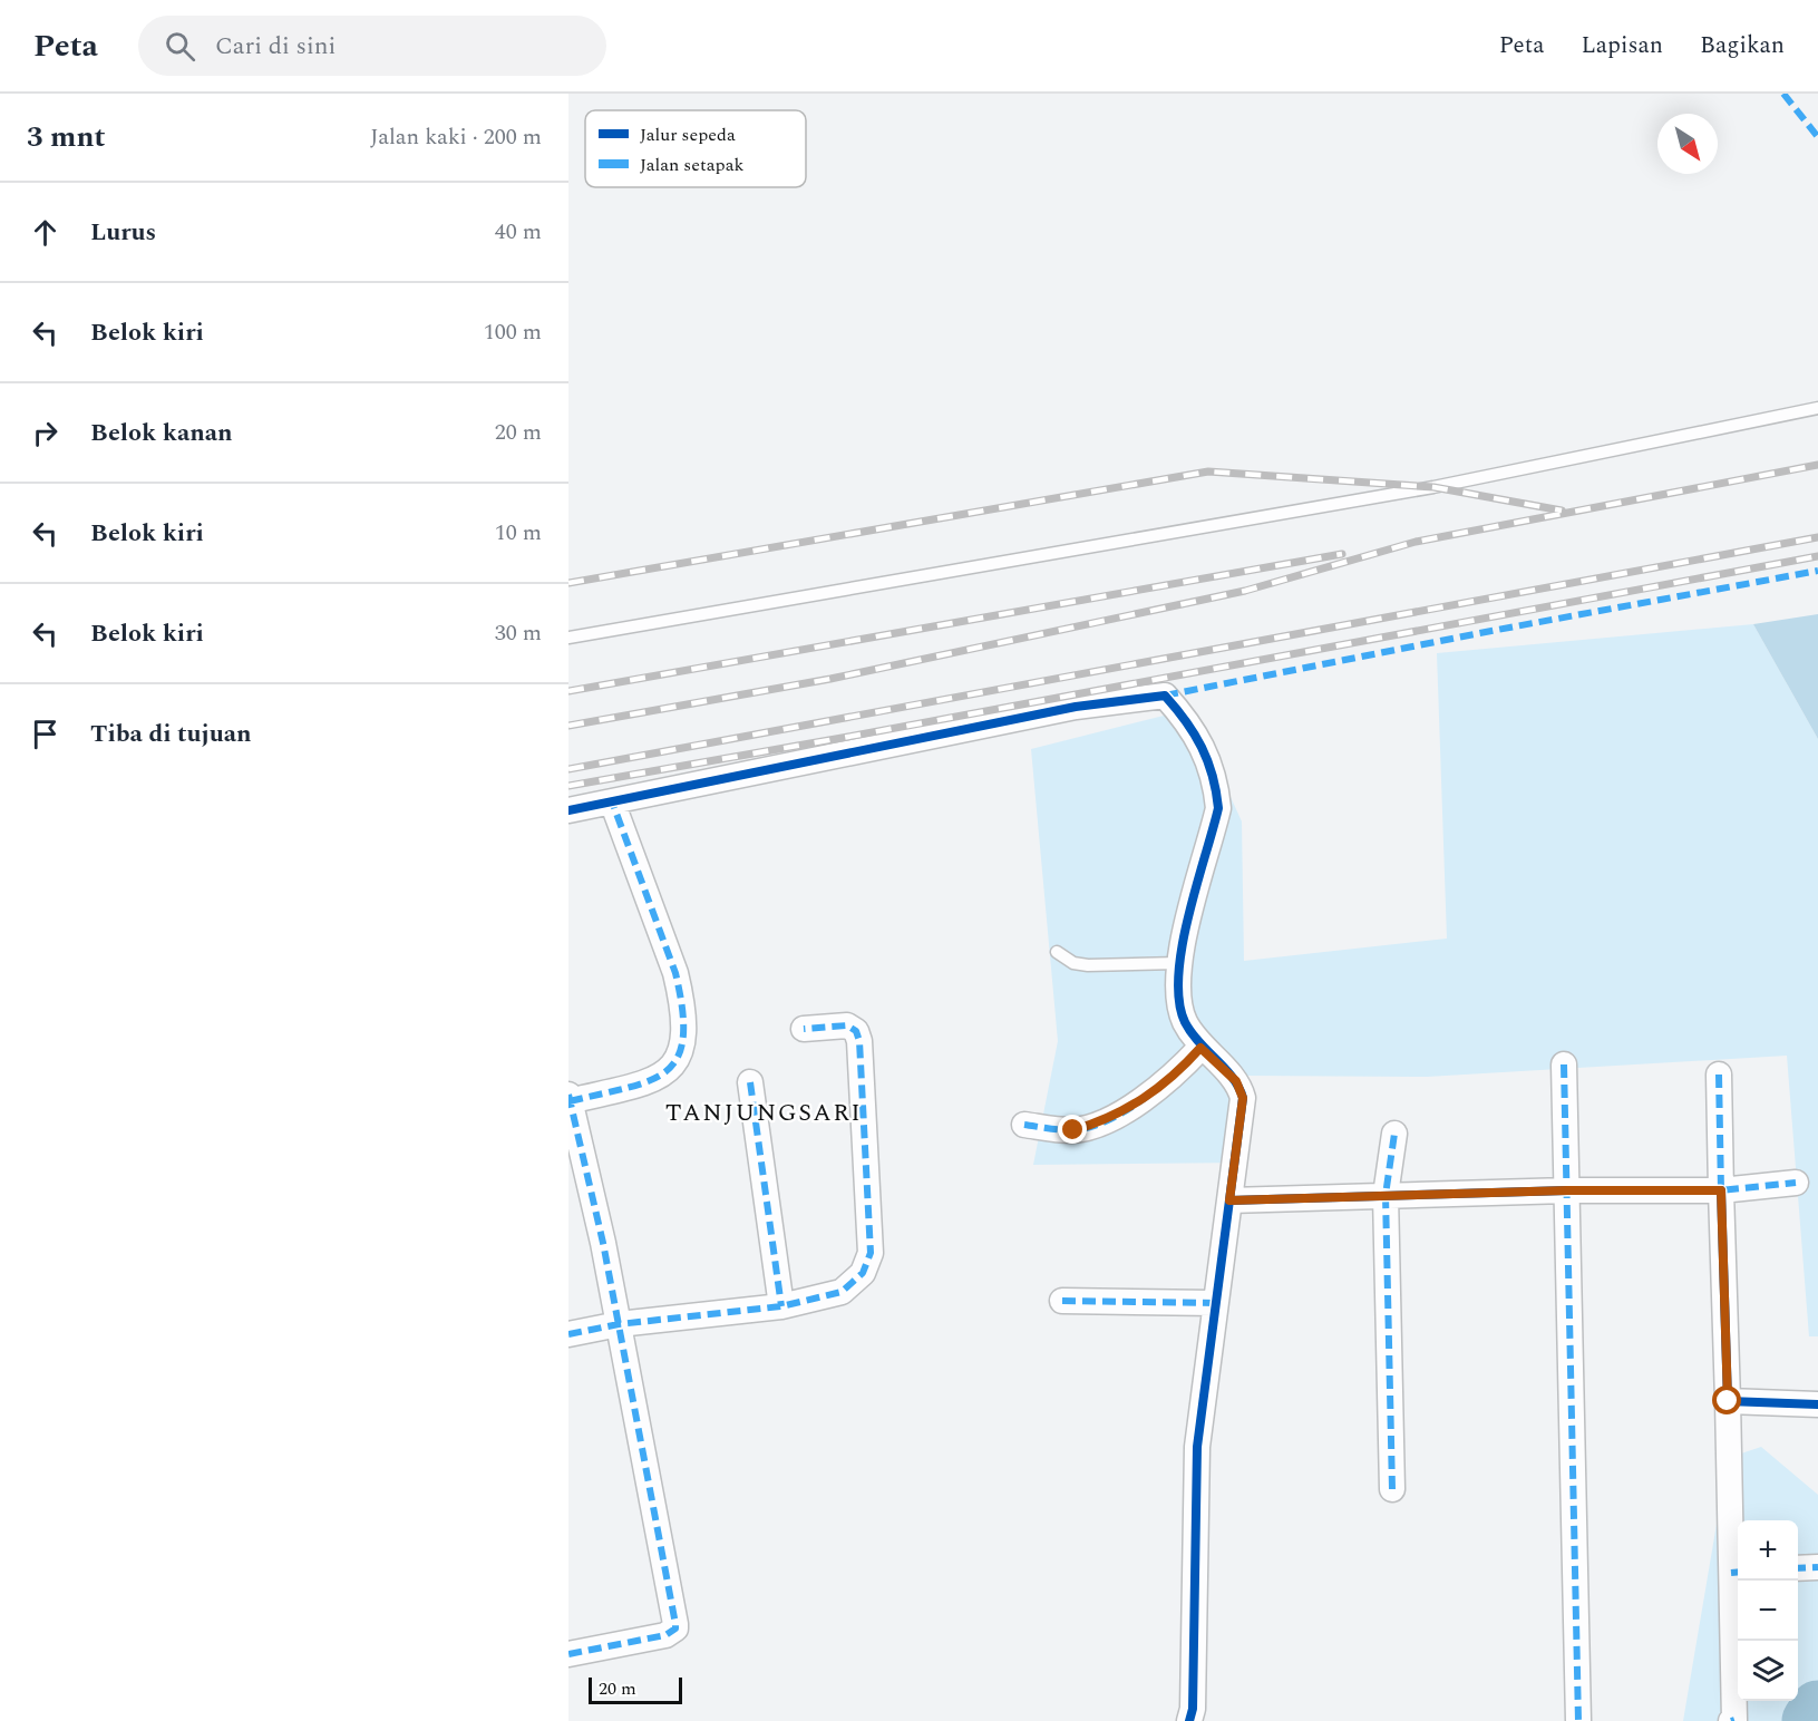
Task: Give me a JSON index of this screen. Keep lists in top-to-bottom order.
{
  "districts": ["TANJUNGSARI"],
  "legend": ["Jalur sepeda", "Jalan setapak"],
  "scale_bar": "20 m",
  "north": "bottom right",
  "page": {
    "header": "Peta",
    "search": "Cari di sini",
    "nav": ["Peta", "Lapisan", "Bagikan"],
    "heading": ["3 mnt", "Jalan kaki · 200 m"],
    "list": [
      ["Lurus", "40 m"],
      ["Belok kiri", "100 m"],
      ["Belok kanan", "20 m"],
      ["Belok kiri", "10 m"],
      ["Belok kiri", "30 m"],
      "Tiba di tujuan"
    ],
    "map_buttons": ["+", "−"],
    "scale": "20 m"
  }
}
